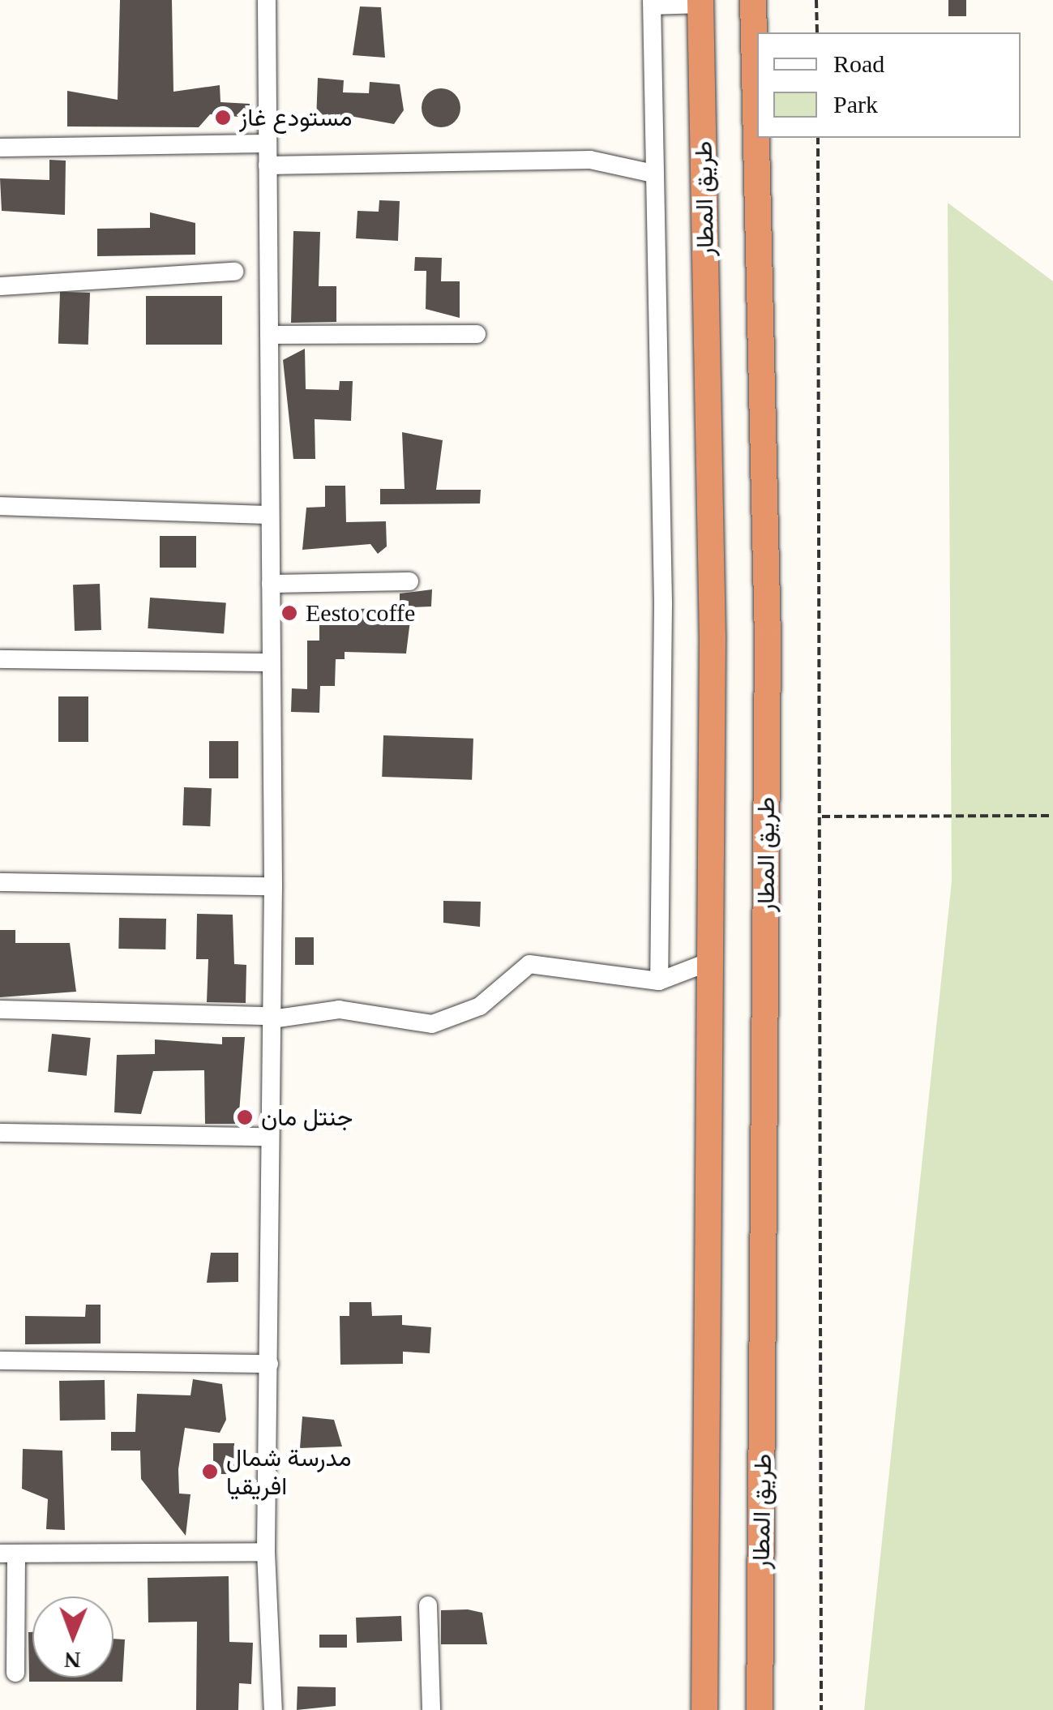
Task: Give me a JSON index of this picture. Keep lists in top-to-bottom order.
{
  "streets": {
    "highway": ["طريق المطار"]
  },
  "places": [
    "مستودع غاز",
    "Eesto coffe",
    "جنتل مان",
    "مدرسة شمال افريقيا"
  ],
  "legend": ["Road", "Park"],
  "north": "bottom"
}
